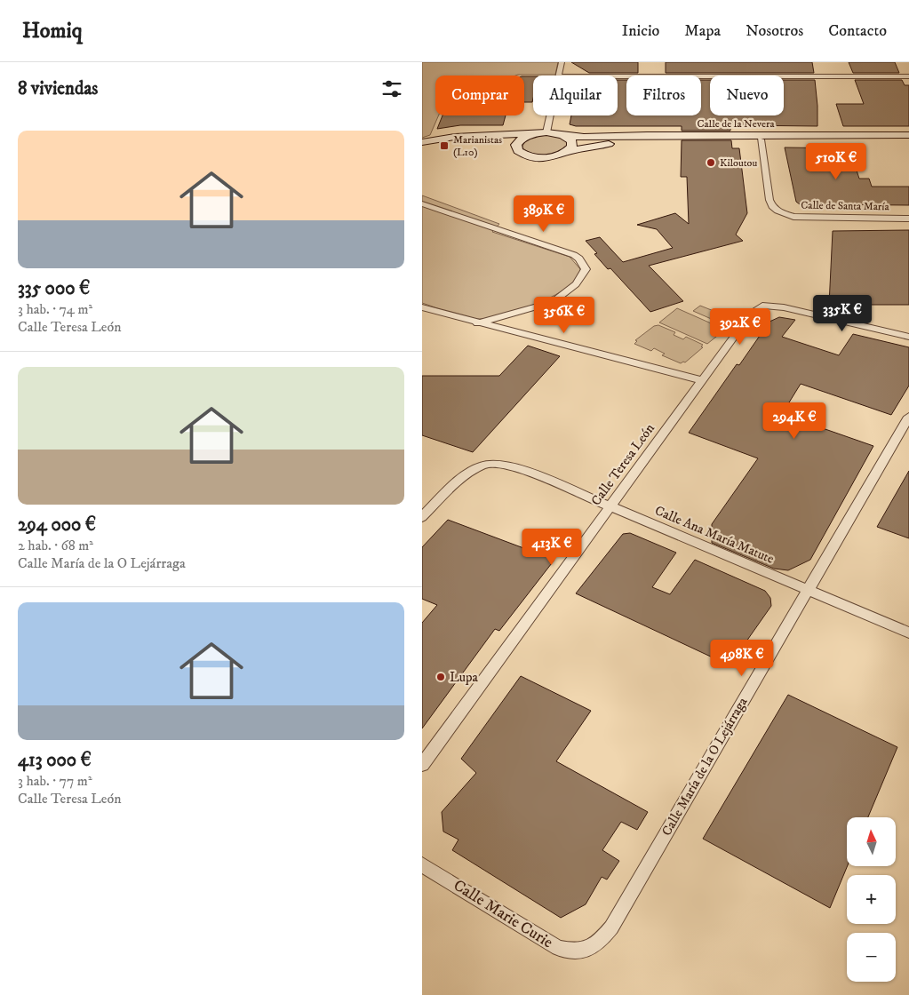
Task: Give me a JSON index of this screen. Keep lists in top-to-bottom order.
{
  "streets": {
    "main road": ["Calle de la Nevera"],
    "street": [
      "Calle de Santa María",
      "Calle Teresa León",
      "Calle Ana María Matute",
      "Calle María de la O Lejárraga",
      "Calle Marie Curie"
    ]
  },
  "crossings": [
    ["Calle de la Nevera", "Calle de Santa María"],
    ["Calle Teresa León", "Calle Ana María Matute"],
    ["Calle Ana María Matute", "Calle María de la O Lejárraga"],
    ["Calle María de la O Lejárraga", "Calle Marie Curie"]
  ],
  "places": {
    "transit": ["Marianistas (L10)"],
    "other": ["Kiloutou", "Lupa"]
  },
  "north": "top",
  "page": {
    "header": "Homiq",
    "nav": [
      "Inicio",
      "Mapa",
      "Nosotros",
      "Contacto"
    ],
    "heading": "8 viviendas",
    "chip": [
      "Comprar",
      "Alquilar",
      "Filtros",
      "Nuevo"
    ],
    "list": [
      {
        "name": "335 000 €",
        "note": "3 hab. · 74 m² · Calle Teresa León"
      },
      {
        "name": "294 000 €",
        "note": "2 hab. · 68 m² · Calle María de la O Lejárraga"
      },
      {
        "name": "413 000 €",
        "note": "3 hab. · 77 m² · Calle Teresa León"
      }
    ],
    "price": [
      "510K €",
      "389K €",
      "335K €",
      "356K €",
      "392K €",
      "294K €",
      "413K €",
      "498K €"
    ],
    "map_buttons": ["+", "−"]
  }
}
